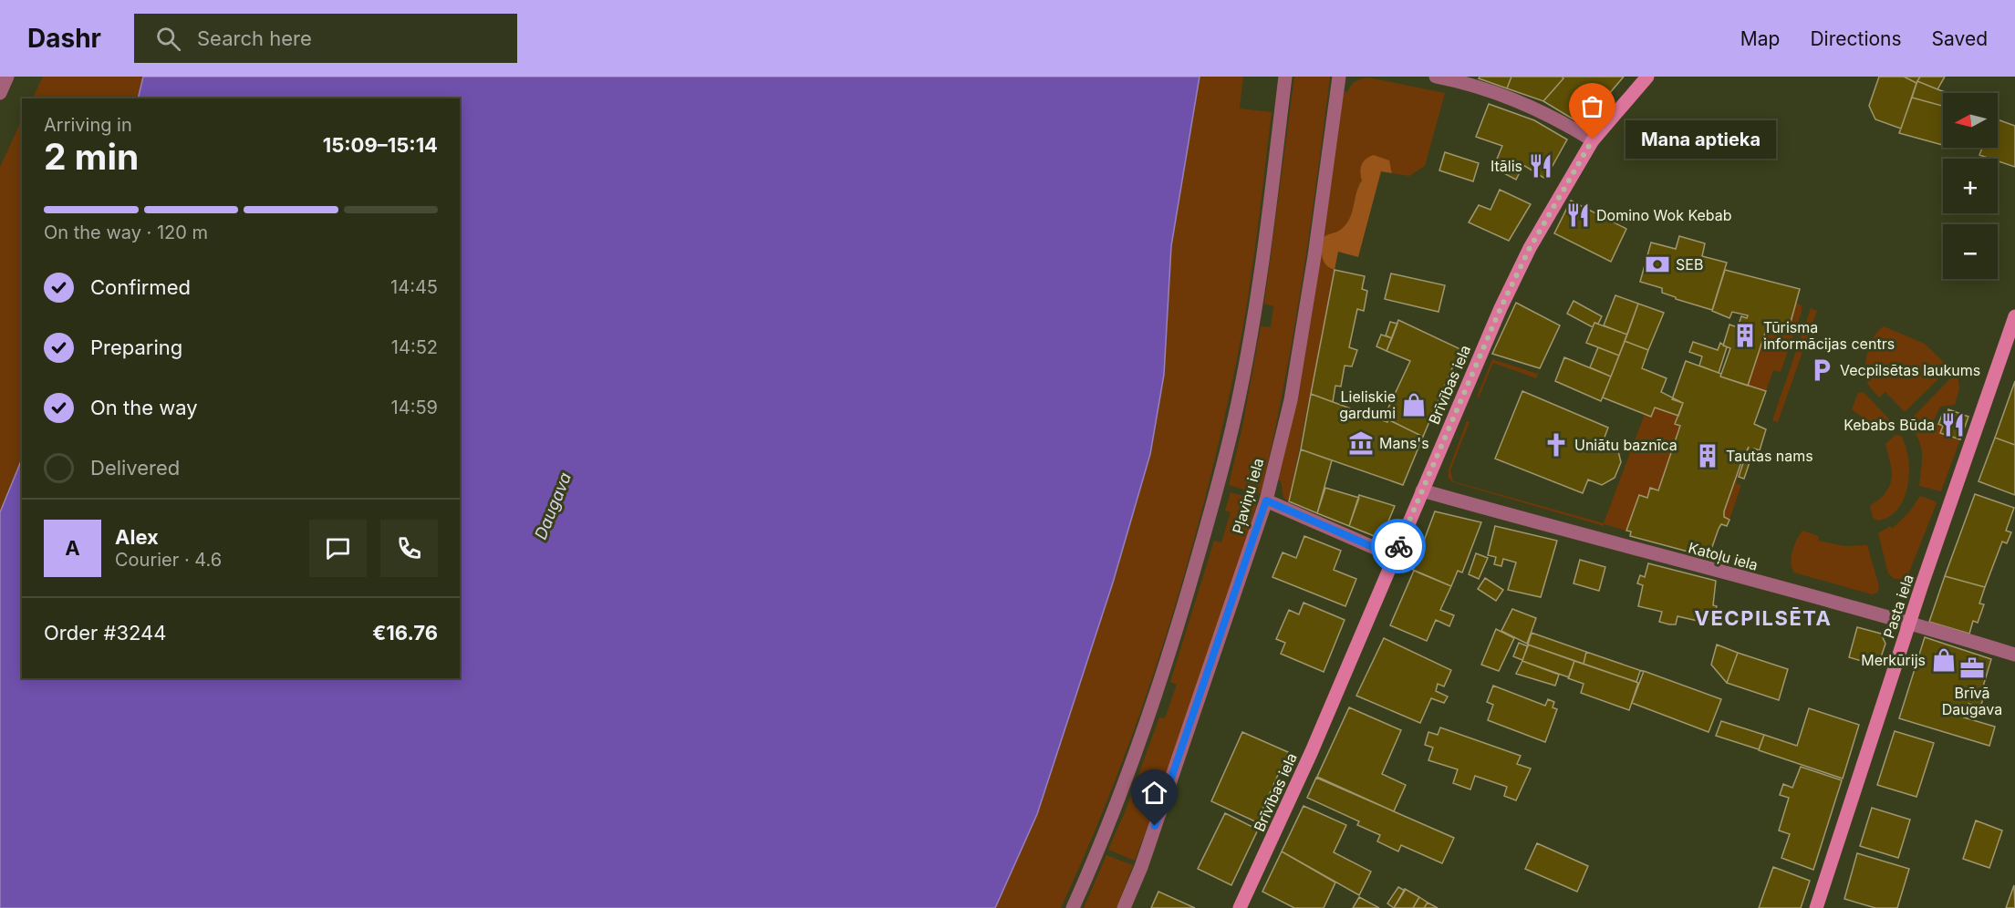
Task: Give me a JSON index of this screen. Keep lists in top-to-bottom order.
{
  "streets": {
    "main road": ["Brīvības iela", "Pasta iela"],
    "street": ["Pļaviņu iela", "Katoļu iela"]
  },
  "crossings": [
    ["Brīvības iela", "Katoļu iela"],
    ["Katoļu iela", "Pasta iela"]
  ],
  "districts": ["VECPILSĒTA"],
  "water": ["Daugava"],
  "places": {
    "other": ["Mana aptieka"],
    "restaurant": ["Itālis", "Domino Wok Kebab", "Kebabs Būda"],
    "bank": ["SEB"],
    "building": ["Tūrisma informācijas centrs", "Tautas nams"],
    "parking": ["Vecpilsētas laukums"],
    "shop": ["Lieliskie gardumi", "Merkūrijs"],
    "museum": ["Mans's"],
    "church": ["Uniātu baznīca"],
    "office": ["Brīvā Daugava"]
  },
  "north": "left",
  "page": {
    "header": "Dashr",
    "search": "Search here",
    "nav": ["Map", "Directions", "Saved"],
    "map_buttons": ["+", "−"],
    "heading": ["2 min", "Arriving in", "15:09–15:14"],
    "panel": [
      "Alex",
      "Courier · 4.6",
      "Order #3244",
      "€16.76"
    ],
    "bubble": "Mana aptieka",
    "bar": "On the way · 120 m",
    "list": [
      ["Confirmed", "14:45"],
      ["Preparing", "14:52"],
      ["On the way", "14:59"],
      "Delivered"
    ],
    "round": "A"
  }
}
